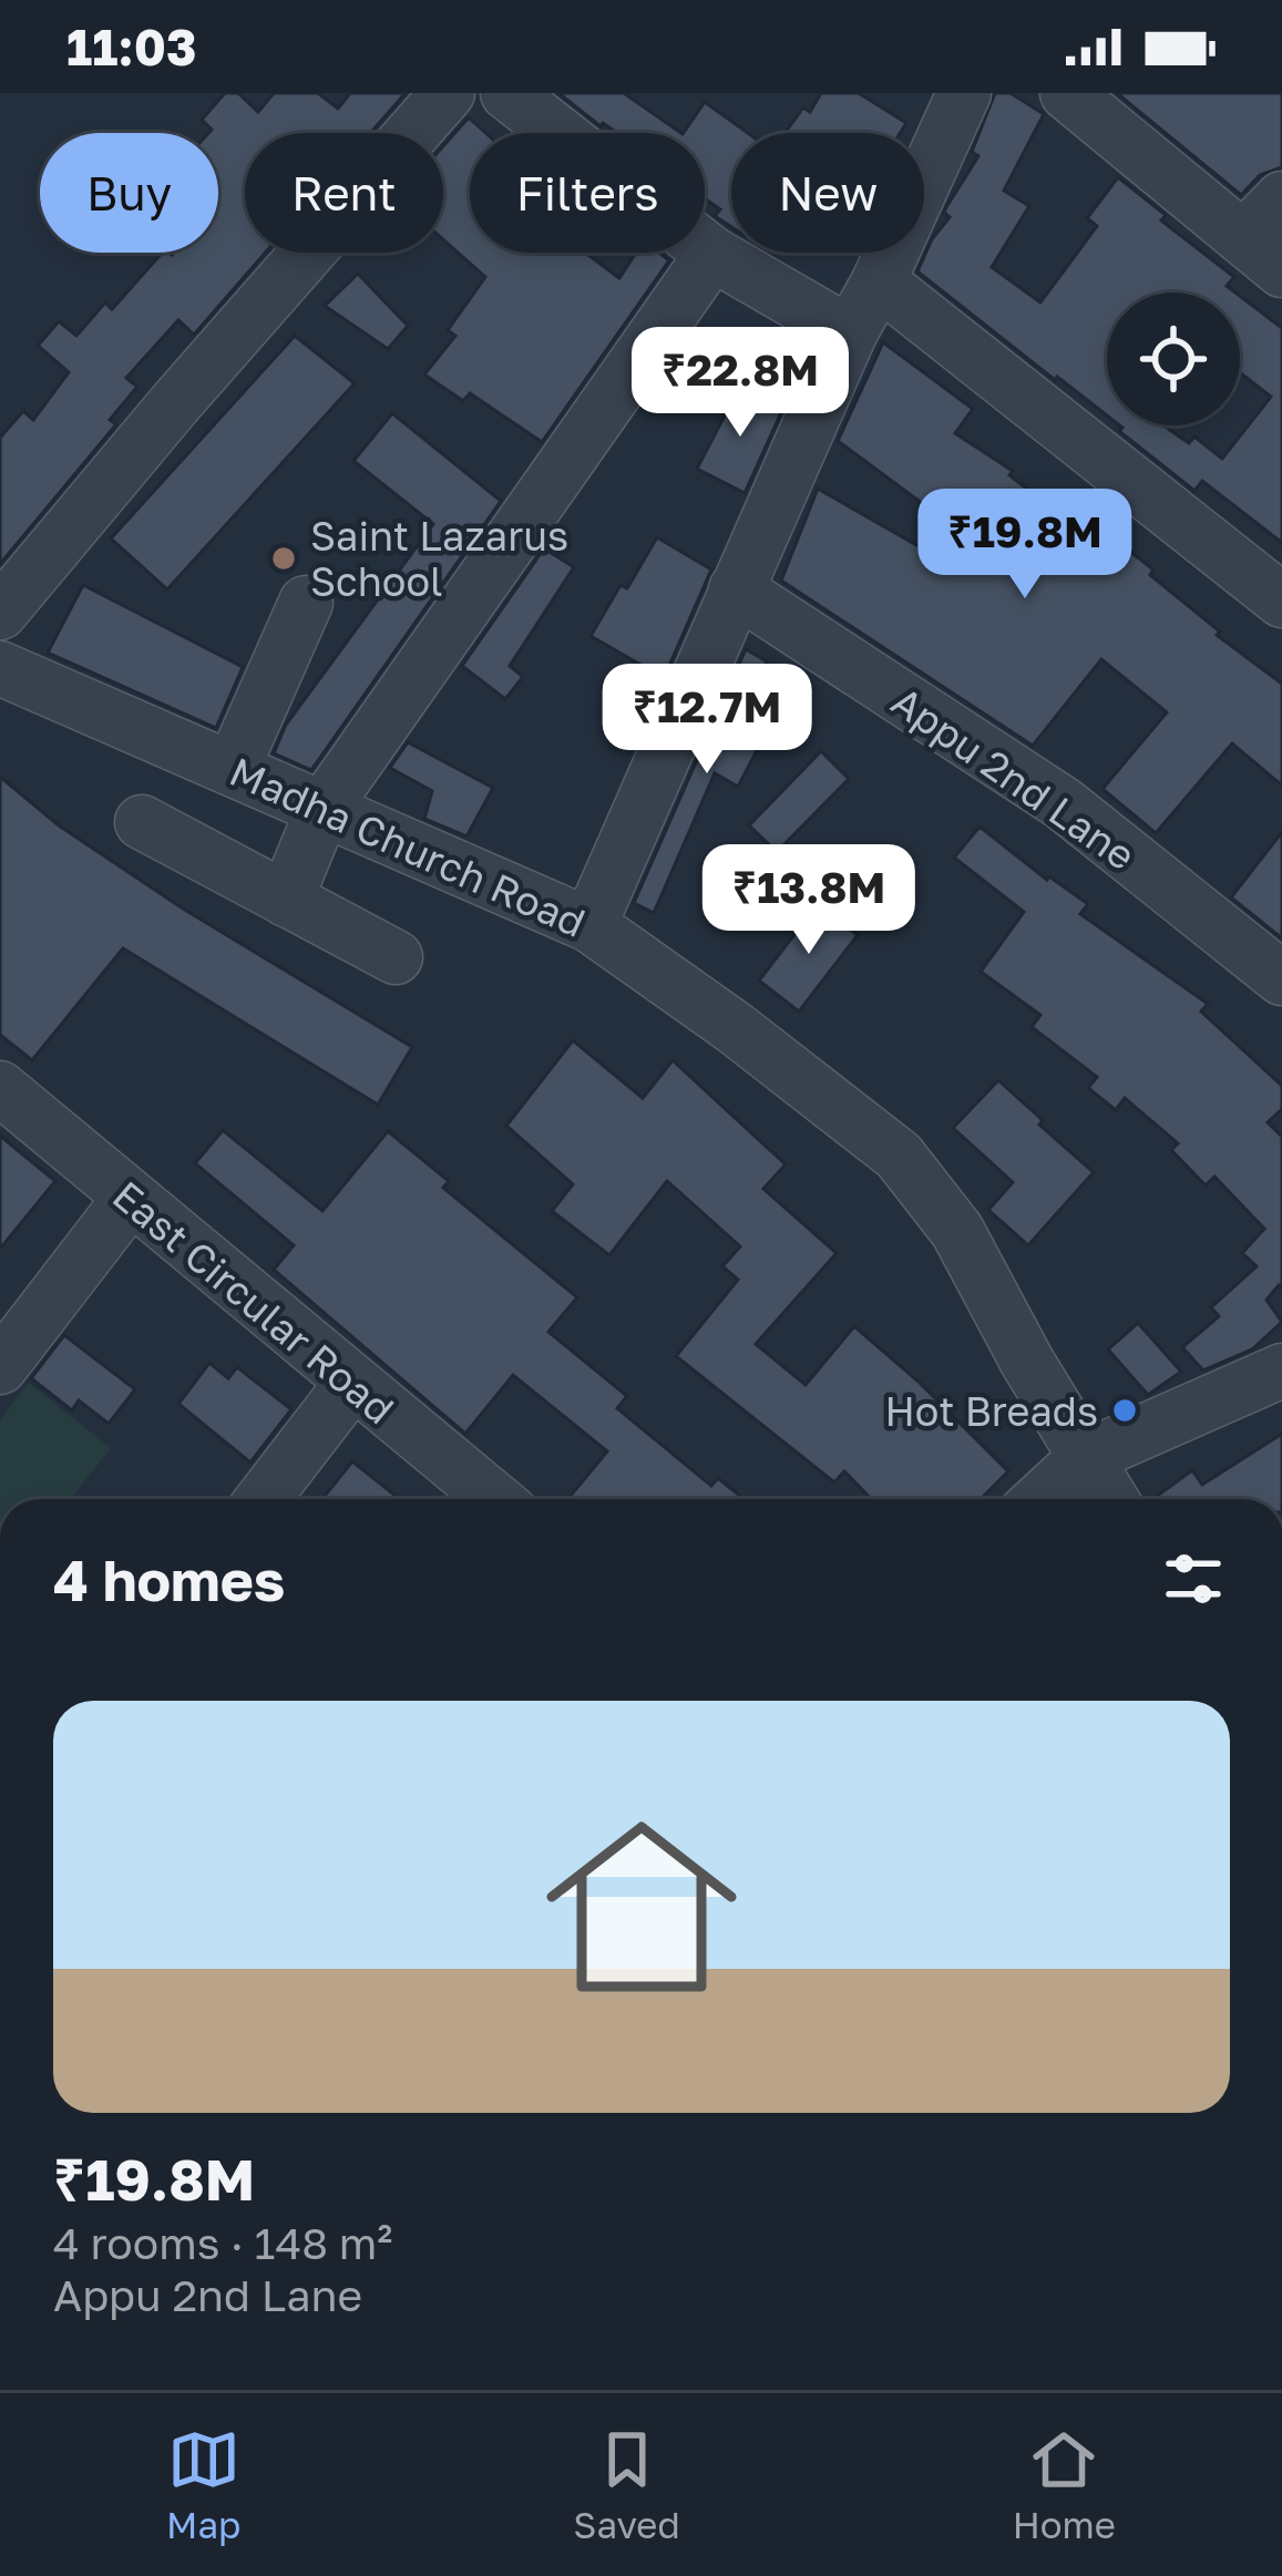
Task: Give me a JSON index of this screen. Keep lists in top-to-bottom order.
{
  "streets": {
    "street": ["Appu 2nd Lane", "Madha Church Road", "East Circular Road"]
  },
  "places": ["Saint Lazarus School", "Hot Breads"],
  "page": {
    "status": "11:03",
    "chip": [
      "Buy",
      "Rent",
      "Filters",
      "New"
    ],
    "price": [
      "₹22.8M",
      "₹19.8M",
      "₹12.7M",
      "₹13.8M"
    ],
    "heading": "4 homes",
    "list": [
      {
        "name": "₹19.8M",
        "note": "4 rooms · 148 m² · Appu 2nd Lane"
      }
    ],
    "tabs": ["Map", "Saved", "Home"]
  }
}
